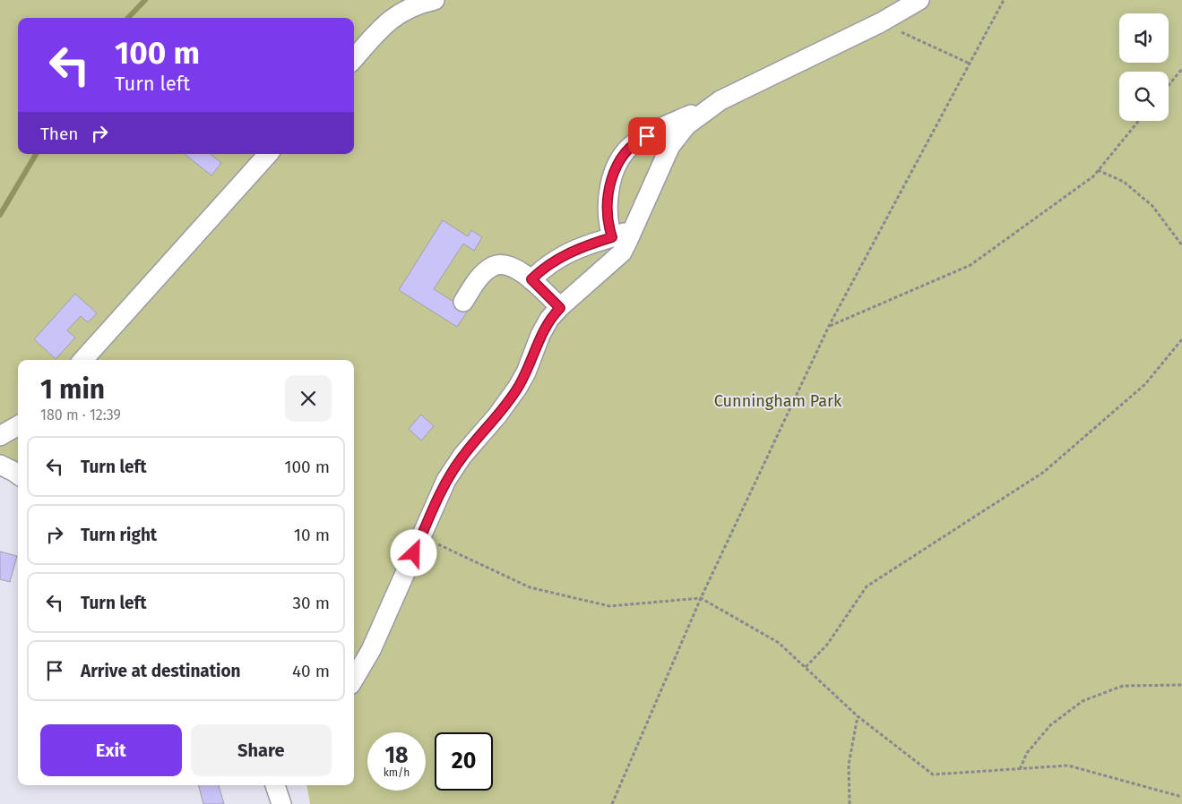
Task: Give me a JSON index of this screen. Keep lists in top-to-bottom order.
{
  "parks": ["Cunningham Park"],
  "page": {
    "turn": ["100 m", "Turn left"],
    "then": "Then",
    "heading": ["1 min", "180 m · 12:39"],
    "list": [
      {
        "name": "Turn left",
        "value": "100 m"
      },
      {
        "name": "Turn right",
        "value": "10 m"
      },
      {
        "name": "Turn left",
        "value": "30 m"
      },
      {
        "name": "Arrive at destination",
        "value": "40 m"
      }
    ],
    "buttons": ["Exit", "Share"],
    "speed": "18 km/h",
    "limit": "20"
  }
}
